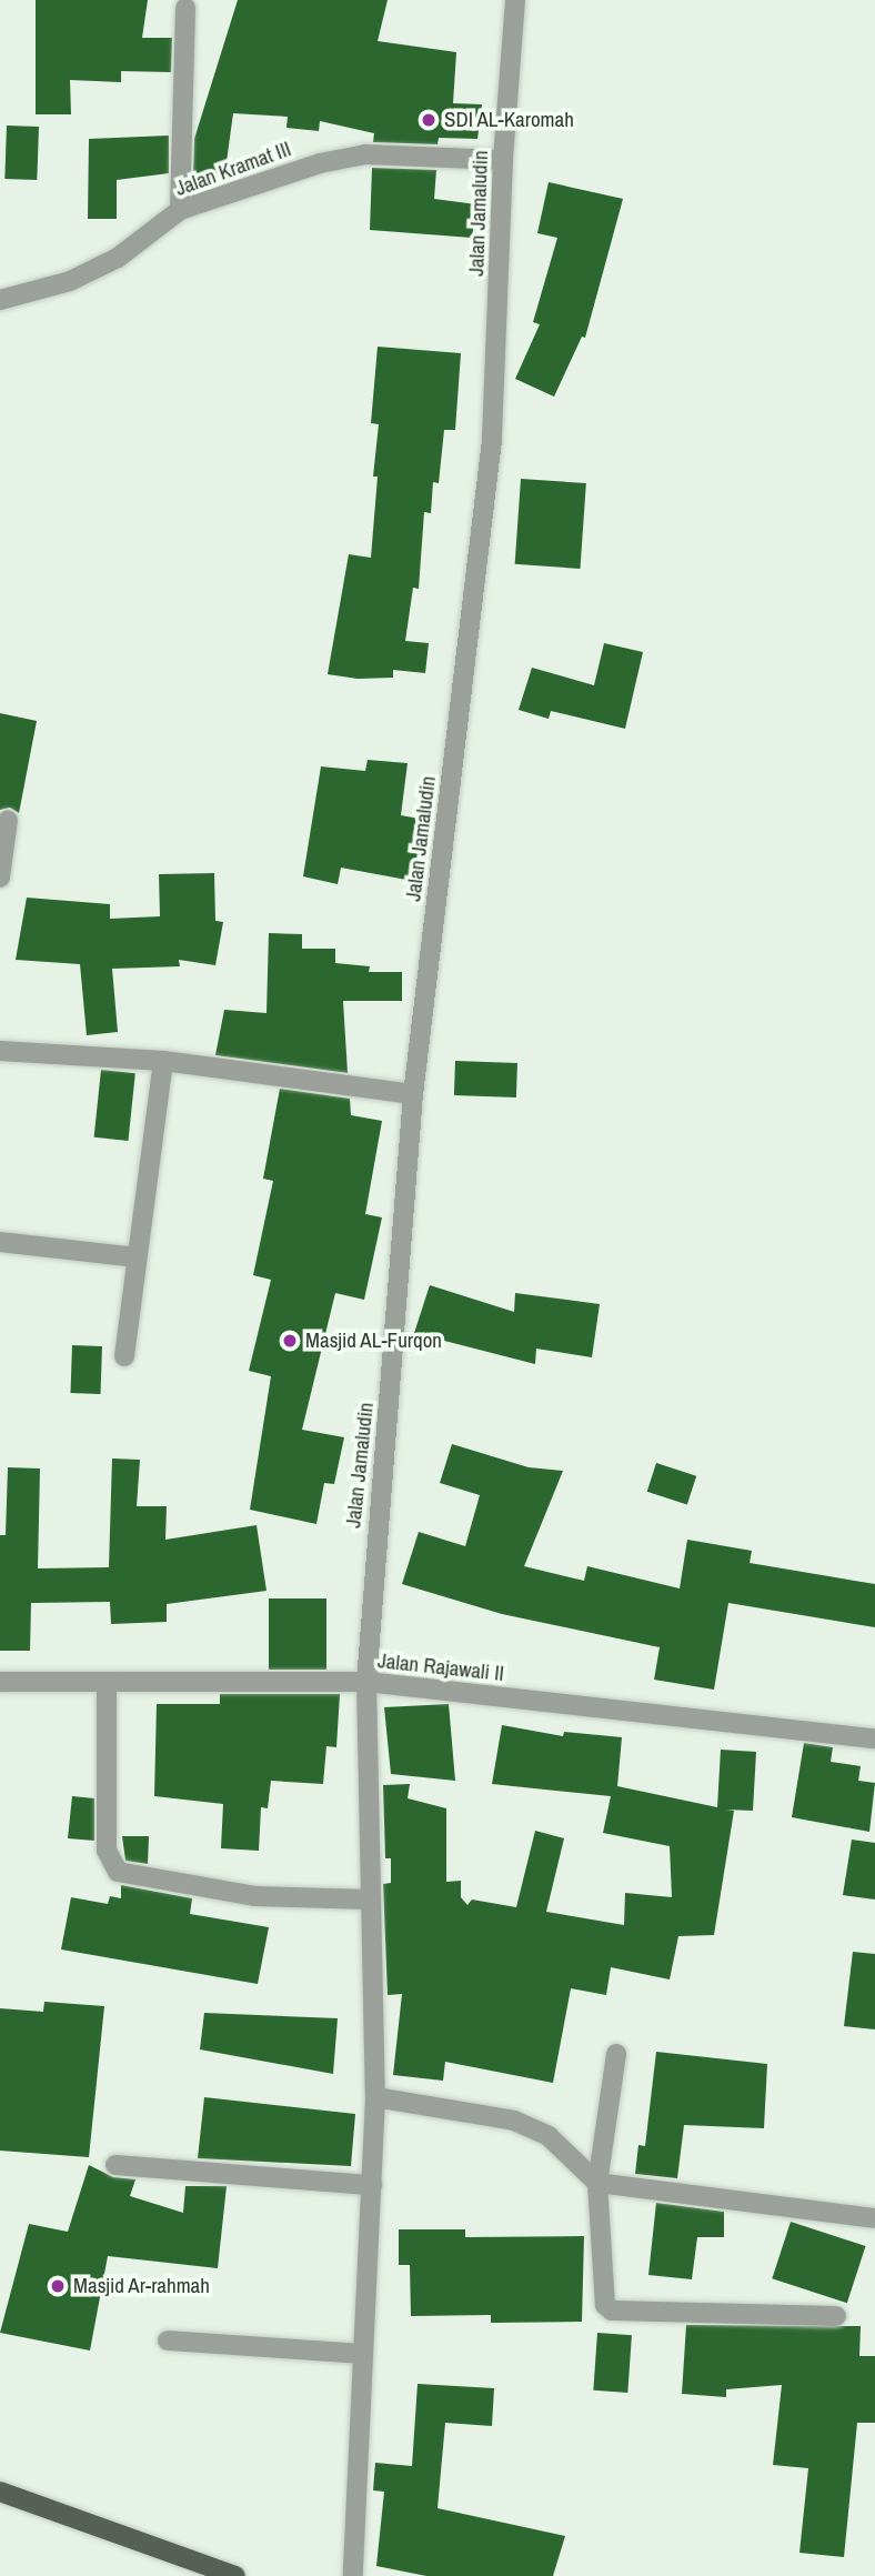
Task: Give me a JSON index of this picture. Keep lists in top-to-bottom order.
{
  "streets": {
    "street": ["Jalan Kramat III", "Jalan Jamaludin", "Jalan Rajawali II"]
  },
  "crossings": [
    ["Jalan Kramat III", "Jalan Jamaludin"],
    ["Jalan Jamaludin", "Jalan Rajawali II"]
  ],
  "places": ["SDI AL-Karomah", "Masjid AL-Furqon", "Masjid Ar-rahmah"]
}
